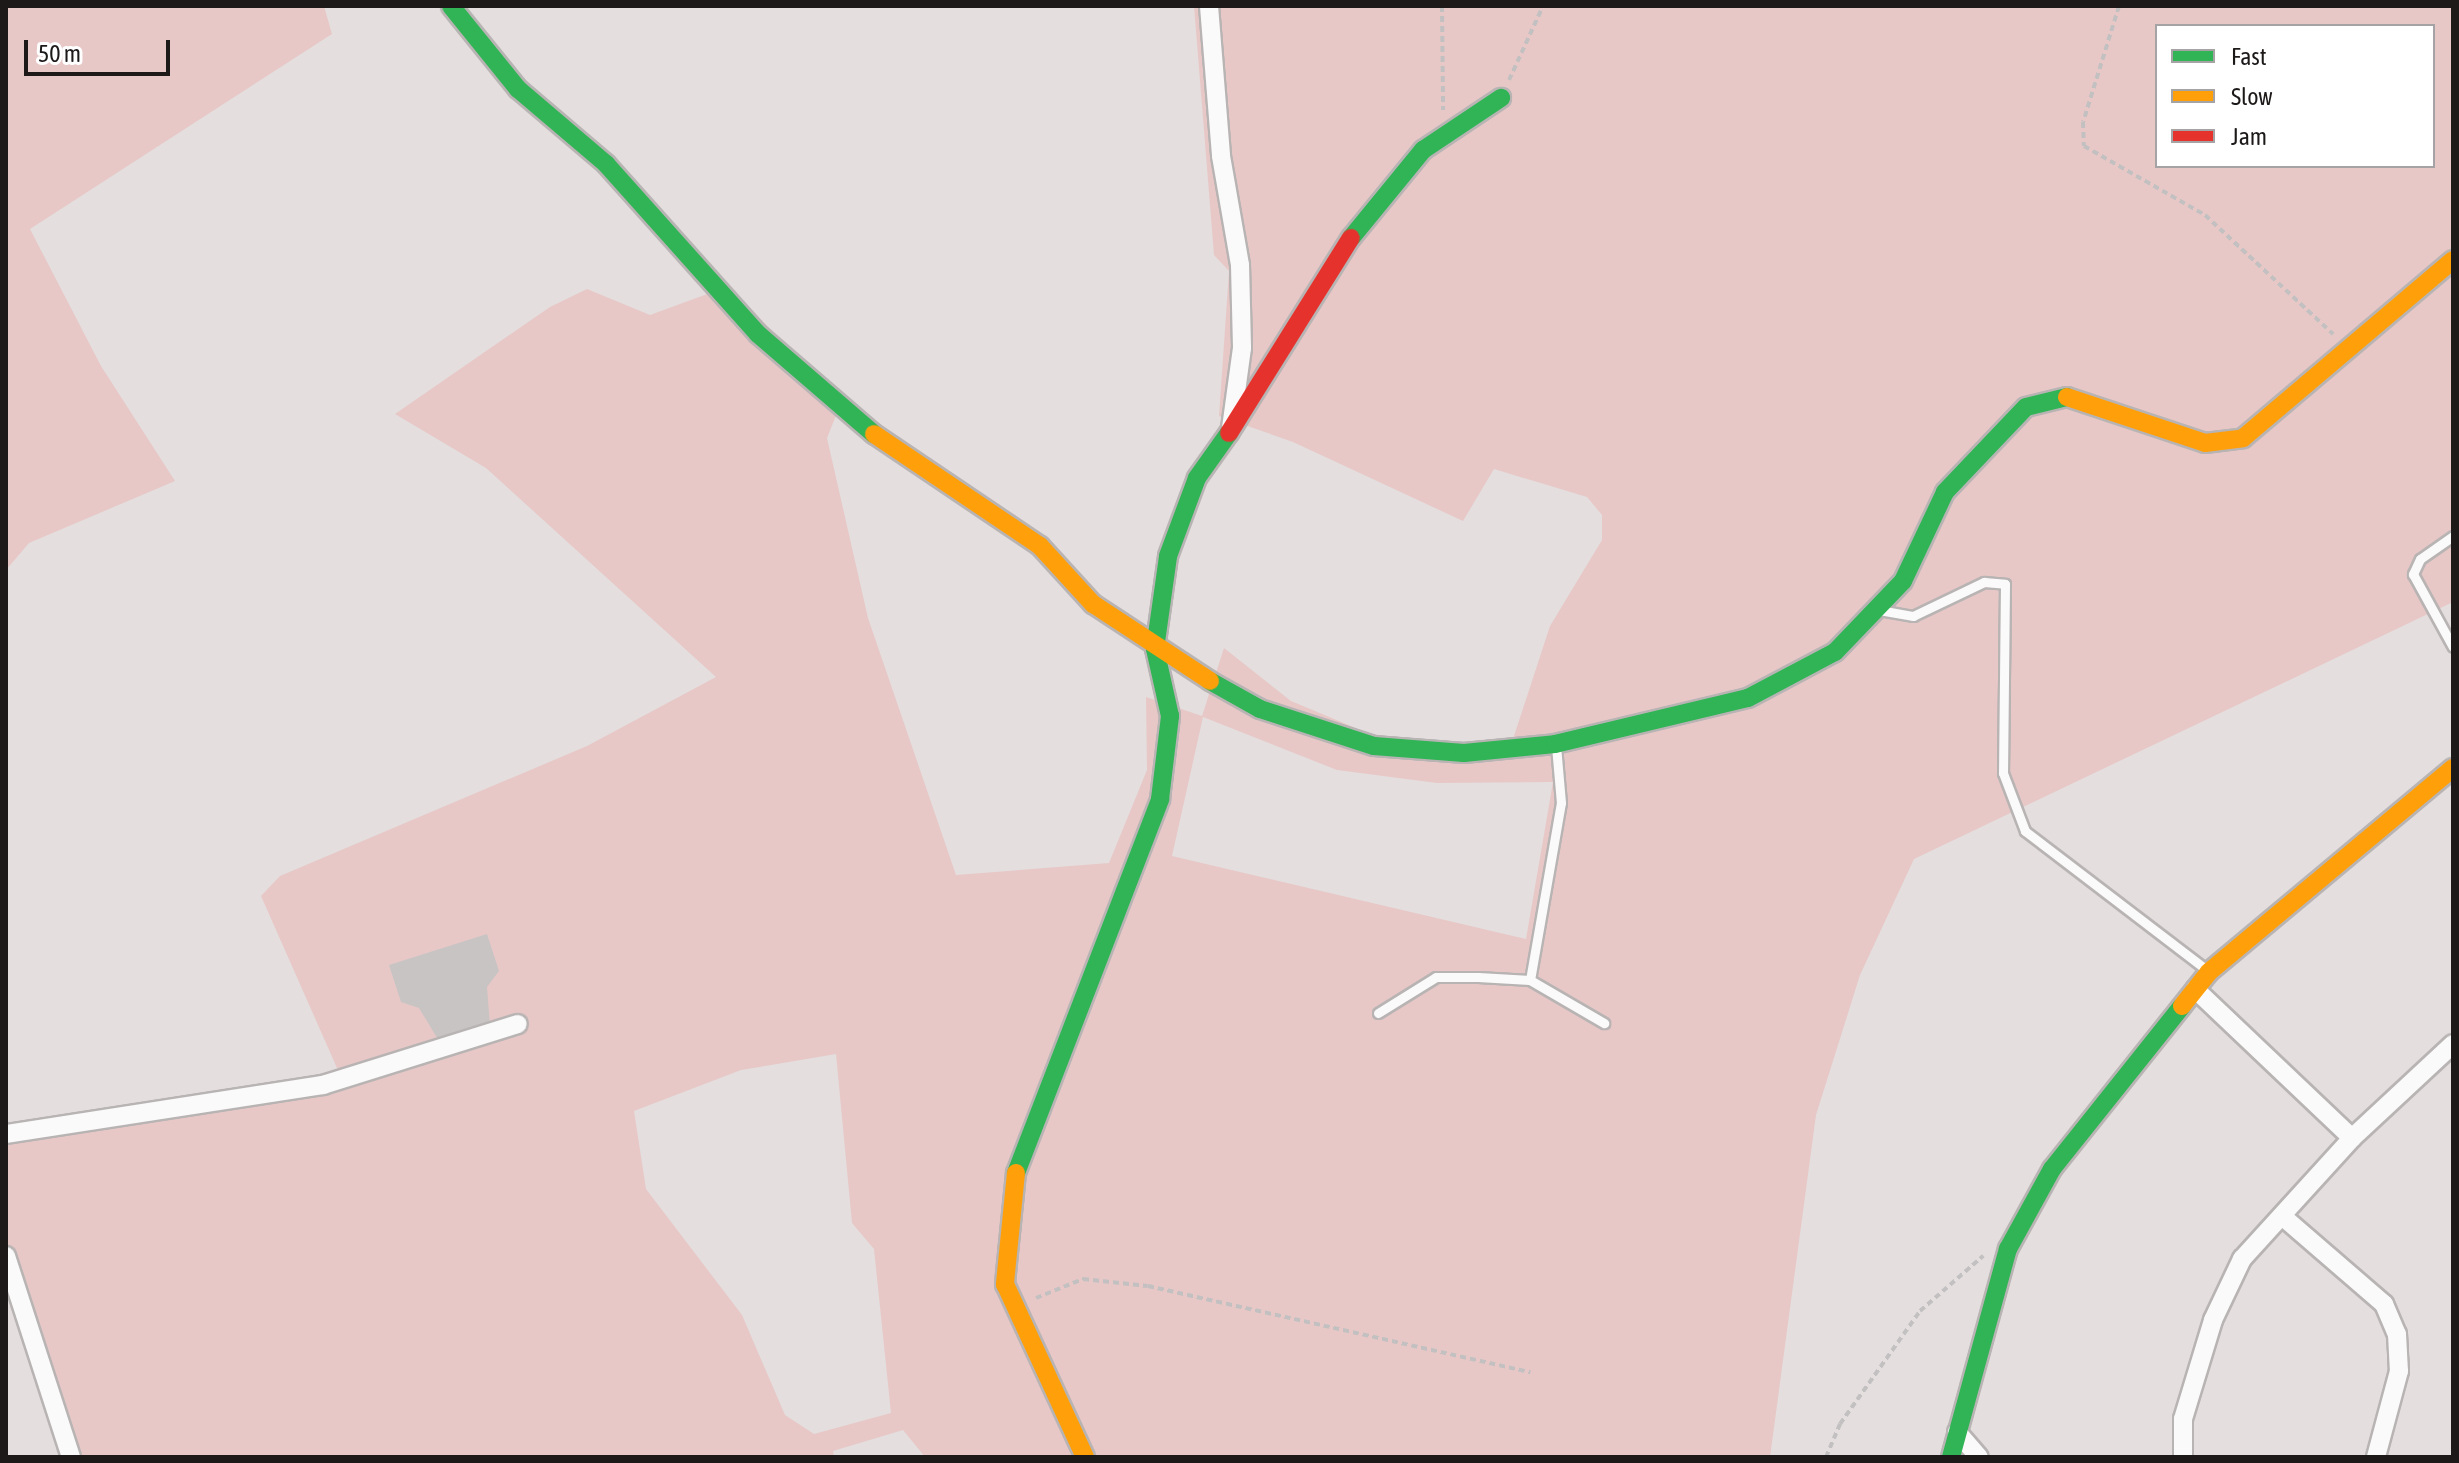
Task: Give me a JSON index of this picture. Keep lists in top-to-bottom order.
{
  "legend": ["Fast", "Slow", "Jam"],
  "scale_bar": "50 m"
}
